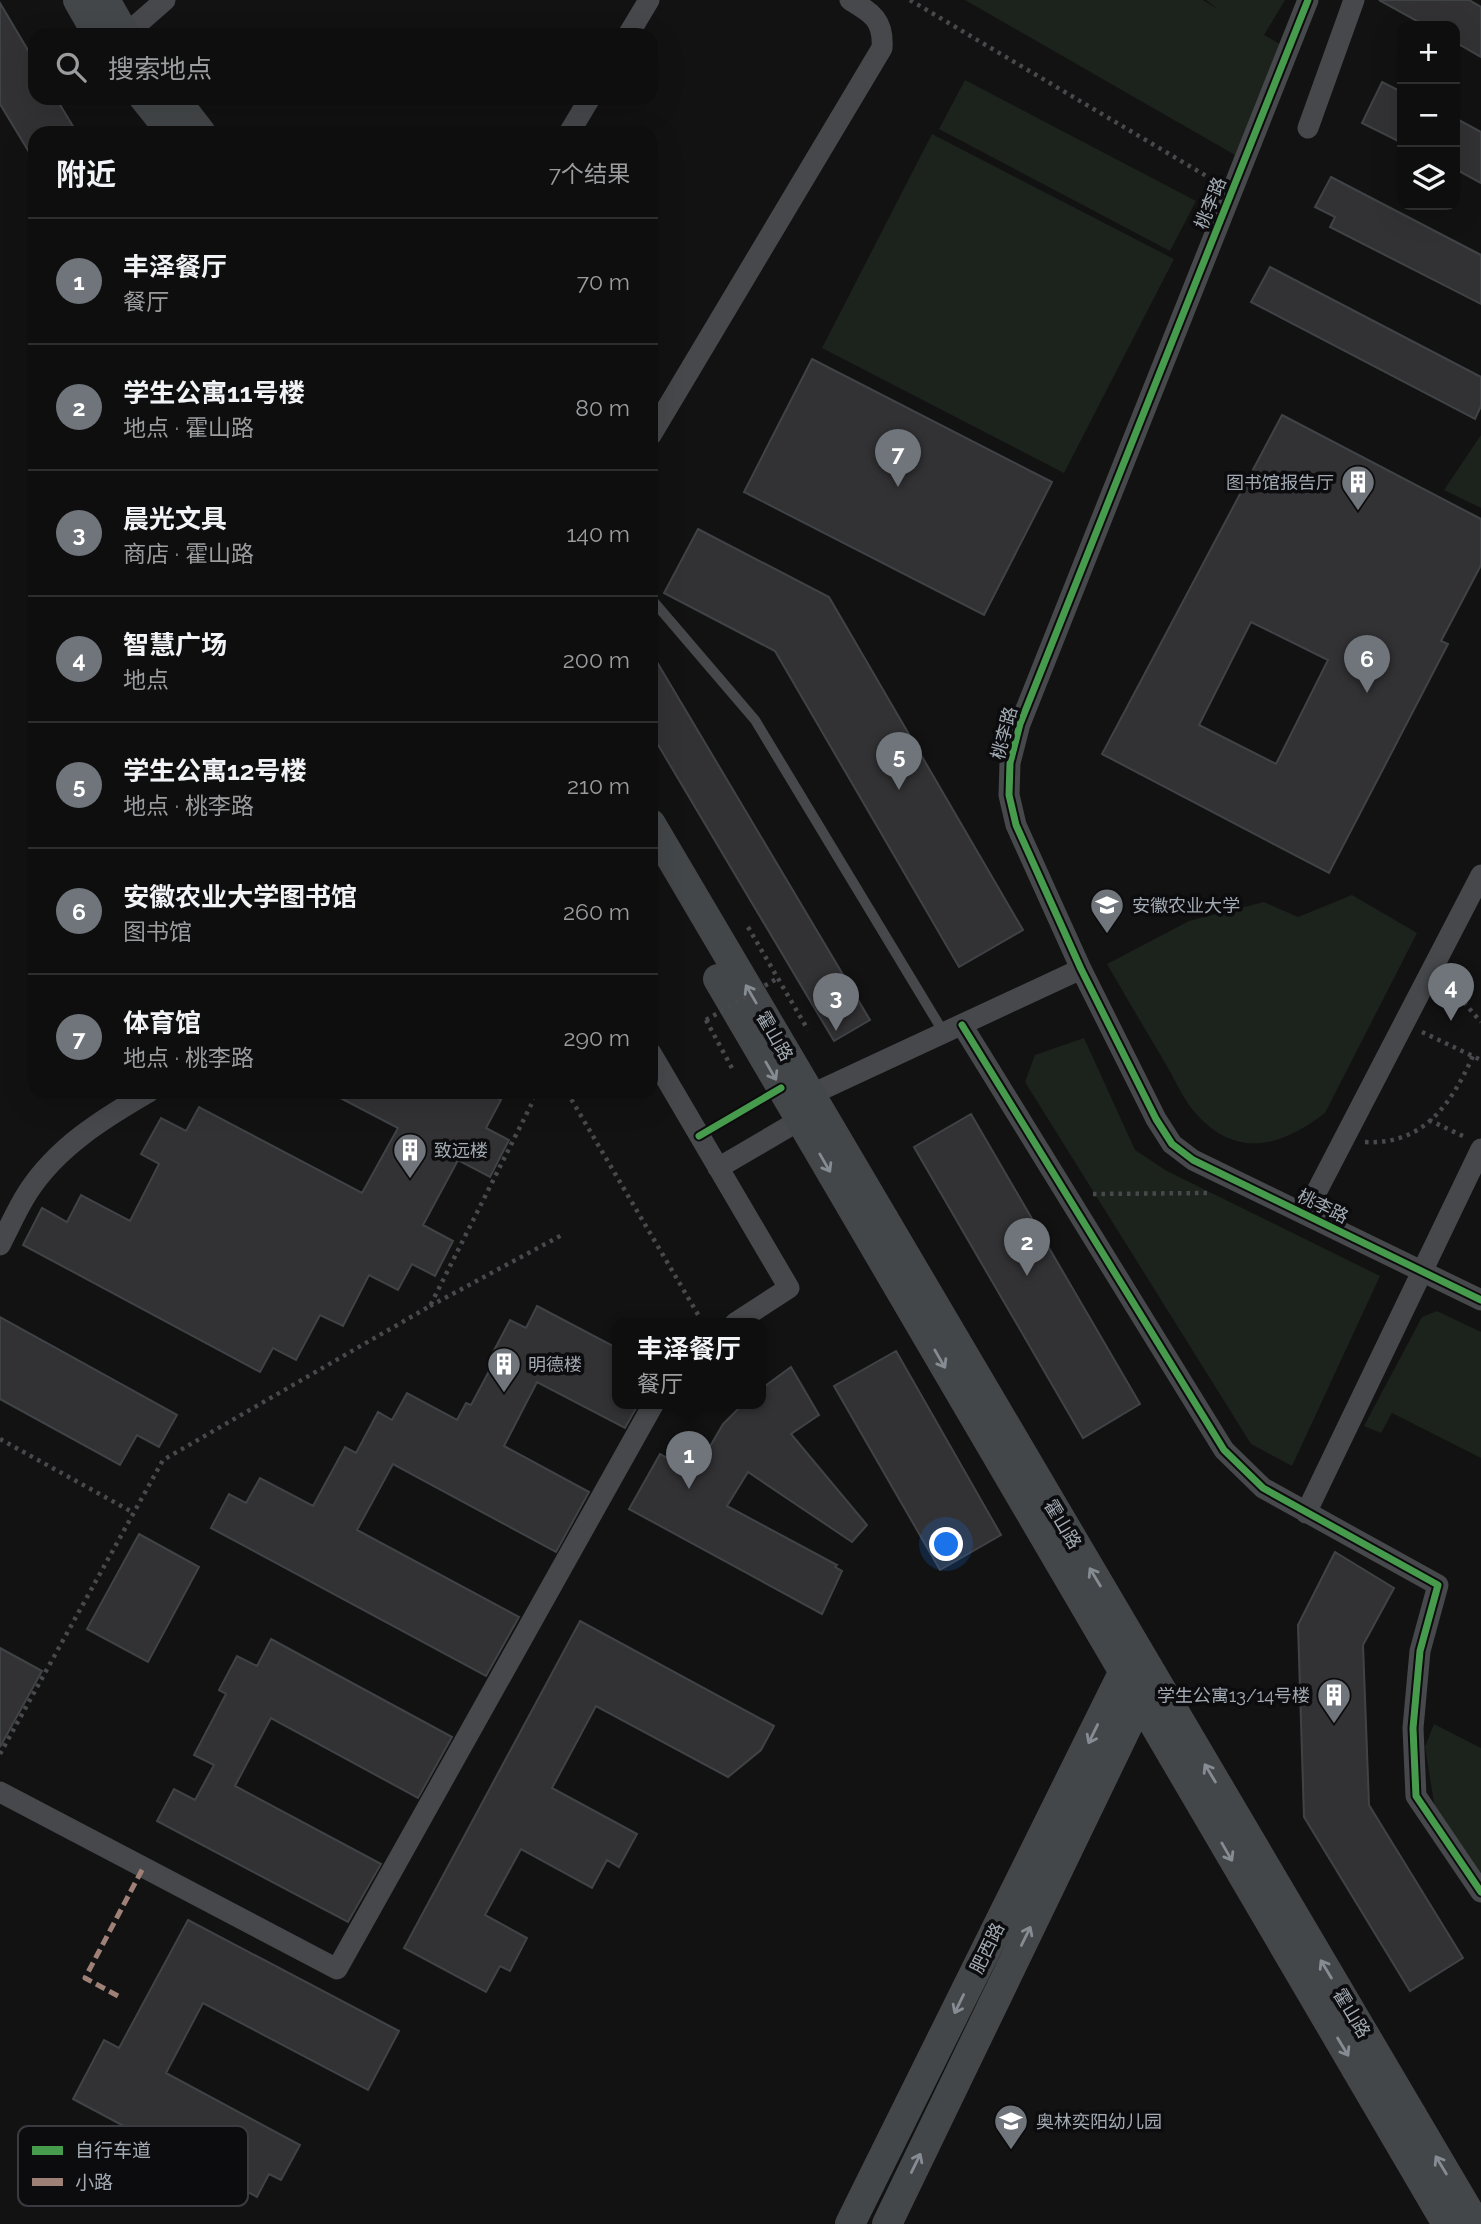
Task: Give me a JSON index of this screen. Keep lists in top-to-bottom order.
{
  "streets": {
    "main road": ["霍山路", "肥西路"],
    "street": ["桃李路"]
  },
  "crossings": [
    ["霍山路", "肥西路"]
  ],
  "places": {
    "building": [
      "图书馆报告厅",
      "致远楼",
      "明德楼",
      "学生公寓13/14号楼"
    ],
    "school or university": ["安徽农业大学", "奥林奕阳幼儿园"]
  },
  "legend": ["自行车道", "小路"],
  "page": {
    "map_buttons": ["+", "−"],
    "search": "搜索地点",
    "heading": ["附近", "7个结果"],
    "list": [
      {
        "mark": "1",
        "name": "丰泽餐厅",
        "note": "餐厅",
        "value": "70 m"
      },
      {
        "mark": "2",
        "name": "学生公寓11号楼",
        "note": "地点 · 霍山路",
        "value": "80 m"
      },
      {
        "mark": "3",
        "name": "晨光文具",
        "note": "商店 · 霍山路",
        "value": "140 m"
      },
      {
        "mark": "4",
        "name": "智慧广场",
        "note": "地点",
        "value": "200 m"
      },
      {
        "mark": "5",
        "name": "学生公寓12号楼",
        "note": "地点 · 桃李路",
        "value": "210 m"
      },
      {
        "mark": "6",
        "name": "安徽农业大学图书馆",
        "note": "图书馆",
        "value": "260 m"
      },
      {
        "mark": "7",
        "name": "体育馆",
        "note": "地点 · 桃李路",
        "value": "290 m"
      }
    ],
    "pins": [
      "7",
      "6",
      "5",
      "4",
      "3",
      "2",
      "1"
    ],
    "popup": ["丰泽餐厅", "餐厅"]
  }
}
